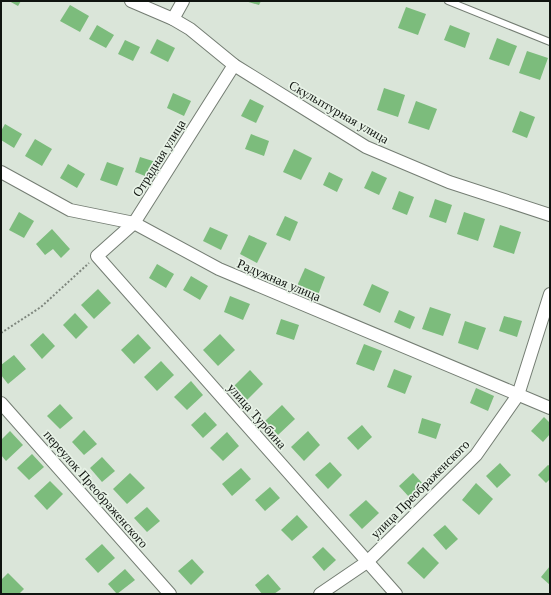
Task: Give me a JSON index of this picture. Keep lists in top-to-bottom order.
{
  "streets": {
    "street": [
      "Скульптурная улица",
      "Отрадная улица",
      "Радужная улица",
      "улица Турбина",
      "переулок Преображенского",
      "улица Преображенского"
    ]
  },
  "crossings": [
    ["Скульптурная улица", "Отрадная улица"],
    ["Отрадная улица", "Радужная улица"],
    ["Отрадная улица", "улица Турбина"],
    ["Радужная улица", "улица Преображенского"],
    ["улица Турбина", "улица Преображенского"]
  ]
}
